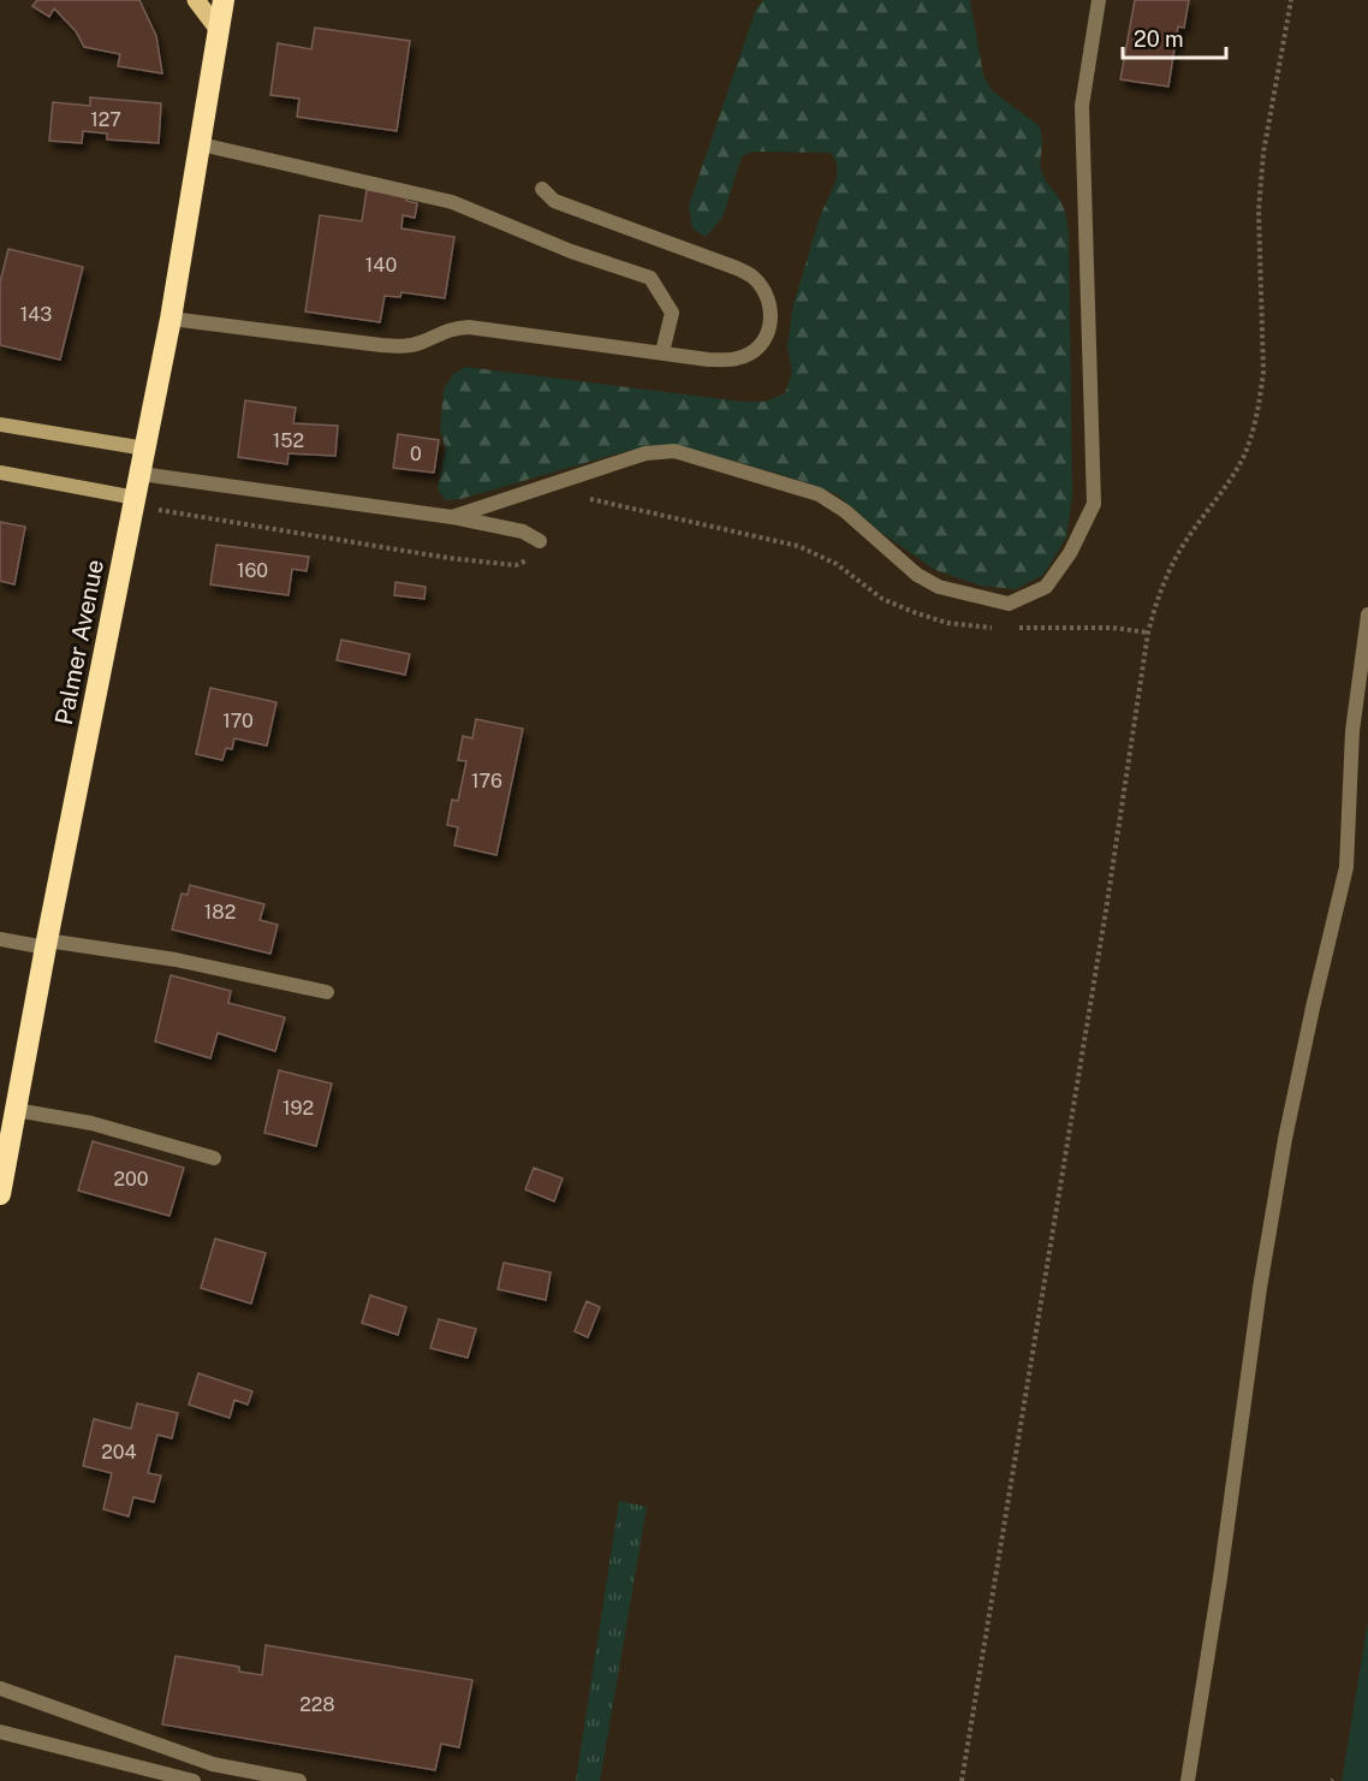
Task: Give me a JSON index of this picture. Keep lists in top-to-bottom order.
{
  "streets": {
    "highway": ["Palmer Avenue"]
  },
  "house_numbers": [
    "127",
    "140",
    "143",
    "152",
    "0",
    "160",
    "170",
    "176",
    "182",
    "192",
    "200",
    "204",
    "228"
  ],
  "scale_bar": "20 m"
}
